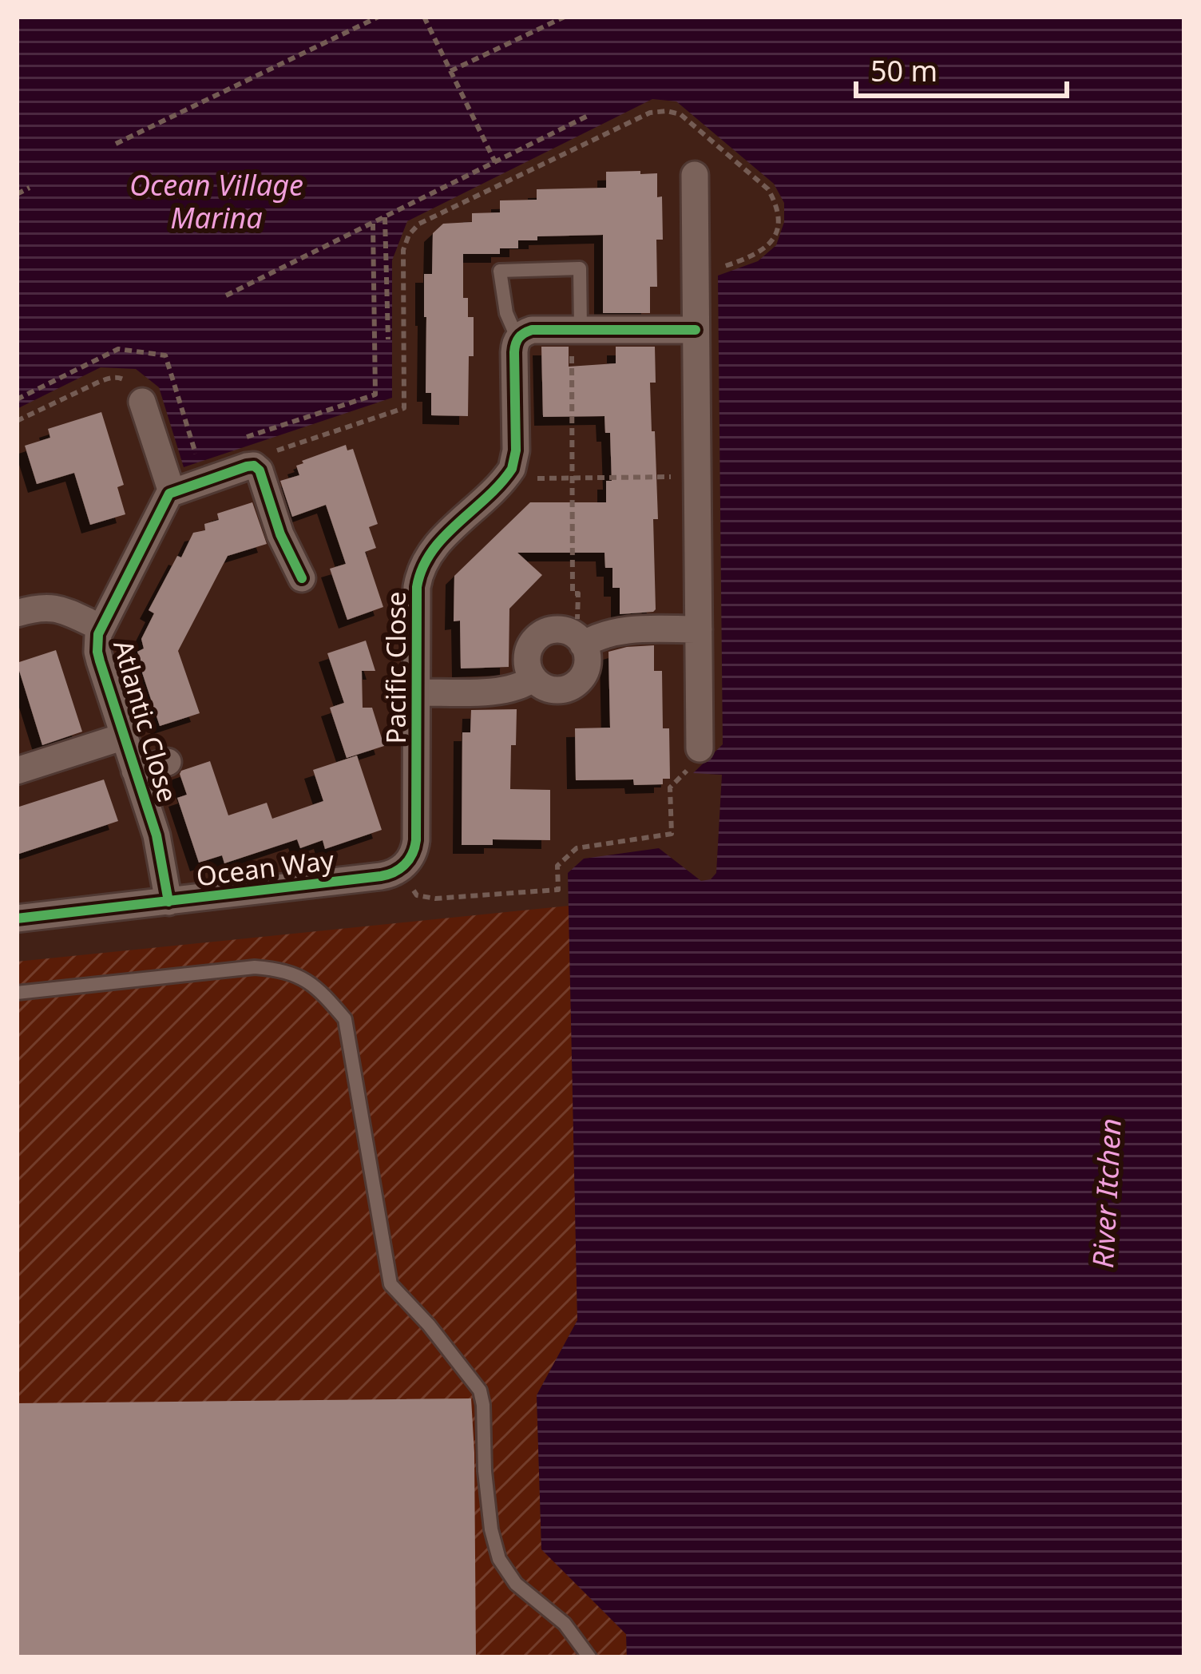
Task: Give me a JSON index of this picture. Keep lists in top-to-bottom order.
{
  "streets": {
    "street": ["Pacific Close", "Atlantic Close", "Ocean Way"]
  },
  "crossings": [
    ["Pacific Close", "Ocean Way"],
    ["Atlantic Close", "Ocean Way"]
  ],
  "water": ["Ocean Village Marina", "River Itchen"],
  "scale_bar": "50 m"
}
